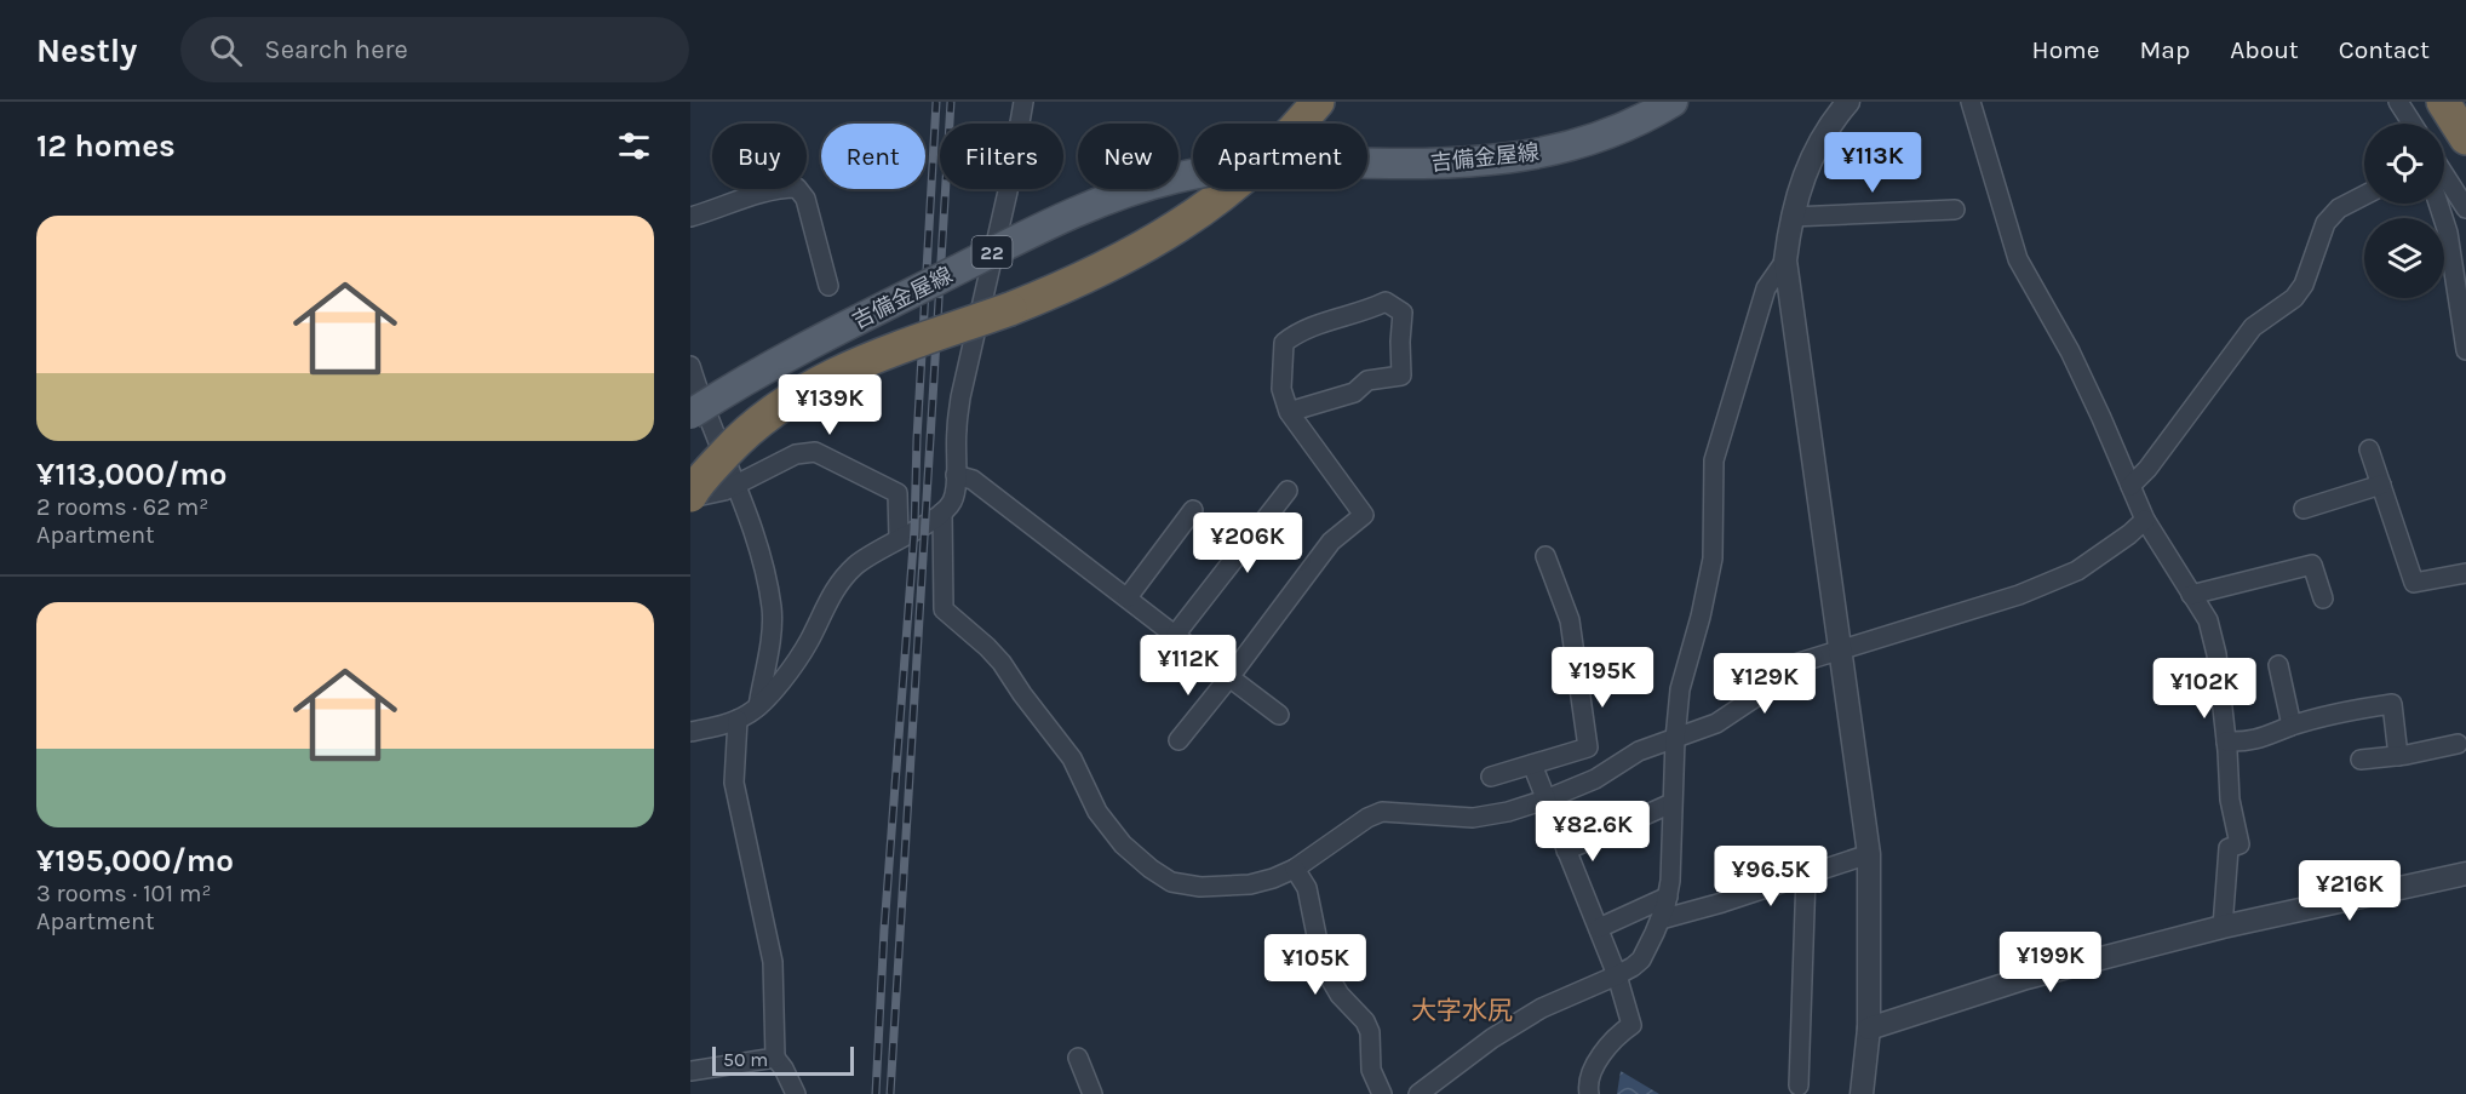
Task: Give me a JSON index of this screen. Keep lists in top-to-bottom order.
{
  "streets": {
    "main road": ["吉備金屋線", "22"]
  },
  "districts": ["大字水尻"],
  "scale_bar": "50 m",
  "page": {
    "header": "Nestly",
    "search": "Search here",
    "nav": [
      "Home",
      "Map",
      "About",
      "Contact"
    ],
    "heading": "12 homes",
    "chip": [
      "Buy",
      "Rent",
      "Filters",
      "New",
      "Apartment"
    ],
    "price": [
      "¥113K",
      "¥139K",
      "¥206K",
      "¥112K",
      "¥195K",
      "¥129K",
      "¥102K",
      "¥82.6K",
      "¥96.5K",
      "¥216K",
      "¥199K",
      "¥105K"
    ],
    "list": [
      {
        "name": "¥113,000/mo",
        "note": "2 rooms · 62 m² · Apartment"
      },
      {
        "name": "¥195,000/mo",
        "note": "3 rooms · 101 m² · Apartment"
      }
    ],
    "scale": "50 m"
  }
}
